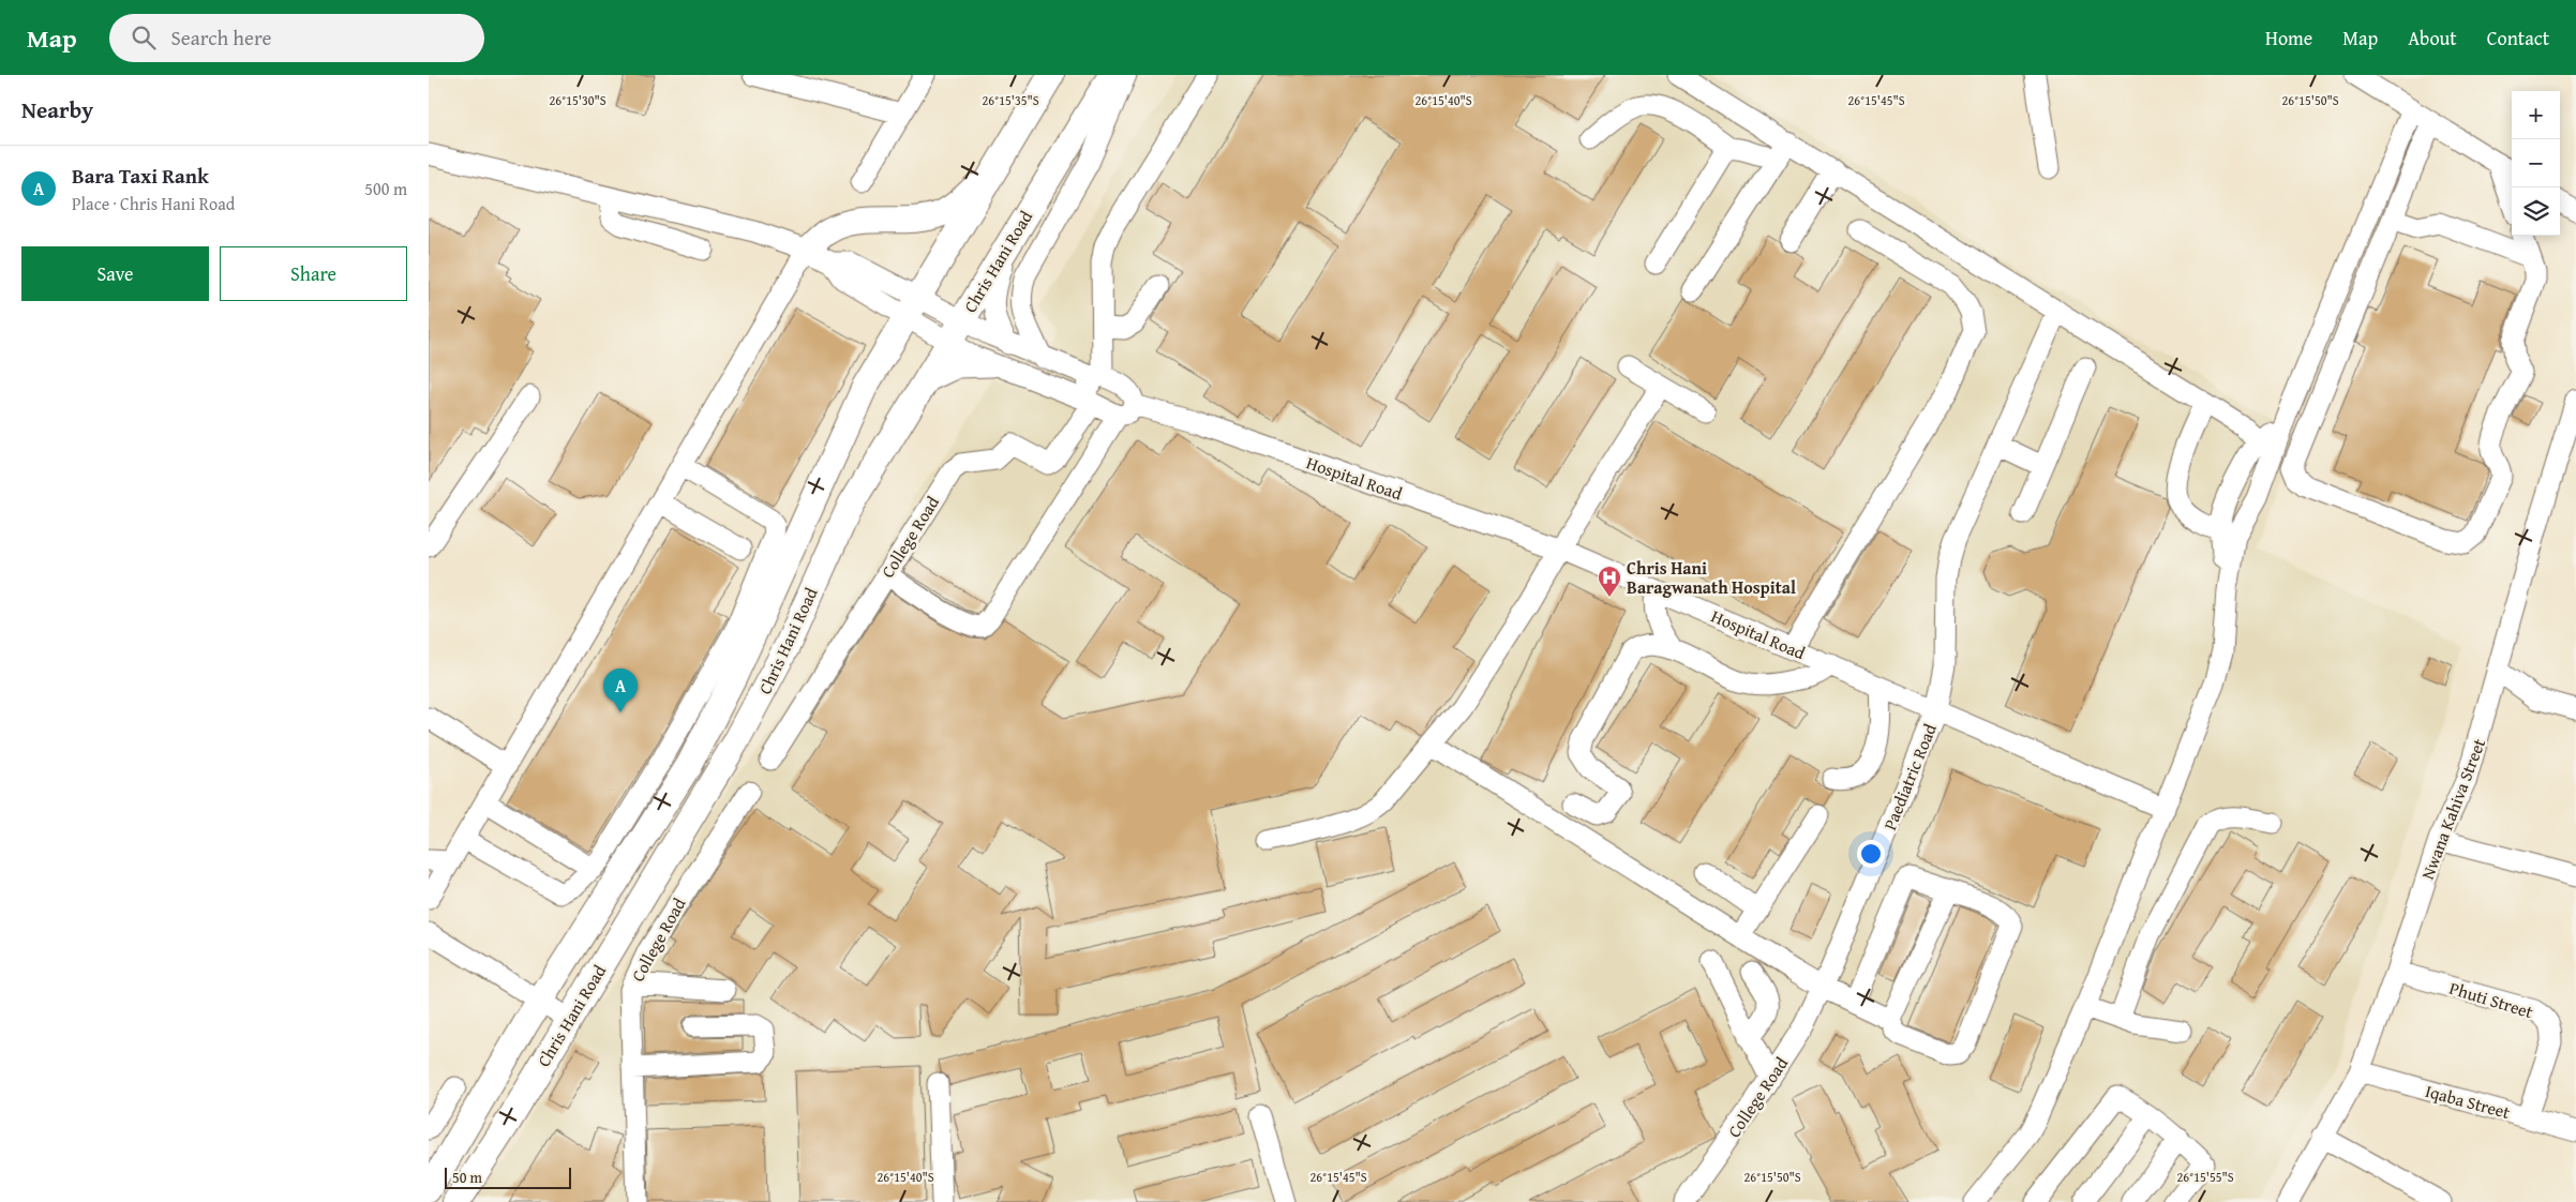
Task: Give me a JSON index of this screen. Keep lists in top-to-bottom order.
{
  "streets": {
    "main road": ["Chris Hani Road"],
    "street": [
      "Hospital Road",
      "College Road",
      "Paediatric Road",
      "Nwana Kahiva Street",
      "Phuti Street",
      "Iqaba Street"
    ]
  },
  "crossings": [
    ["Chris Hani Road", "Hospital Road"],
    ["Hospital Road", "College Road"],
    ["Hospital Road", "Paediatric Road"],
    ["College Road", "Paediatric Road"],
    ["Nwana Kahiva Street", "Phuti Street"],
    ["Nwana Kahiva Street", "Iqaba Street"],
    ["Phuti Street", "Iqaba Street"]
  ],
  "places": {
    "hospital": ["Chris Hani Baragwanath Hospital"]
  },
  "scale_bar": "50 m",
  "page": {
    "header": "Map",
    "search": "Search here",
    "nav": [
      "Home",
      "Map",
      "About",
      "Contact"
    ],
    "heading": "Nearby",
    "map_buttons": ["+", "−"],
    "list": [
      {
        "mark": "A",
        "name": "Bara Taxi Rank",
        "note": "Place · Chris Hani Road",
        "value": "500 m"
      }
    ],
    "buttons": ["Save", "Share"],
    "pins": "A",
    "scale": "50 m"
  },
  "coordinates": [
    "26°15'30\"S",
    "26°15'35\"S",
    "26°15'40\"S",
    "26°15'45\"S",
    "26°15'50\"S",
    "26°15'55\"S"
  ]
}
